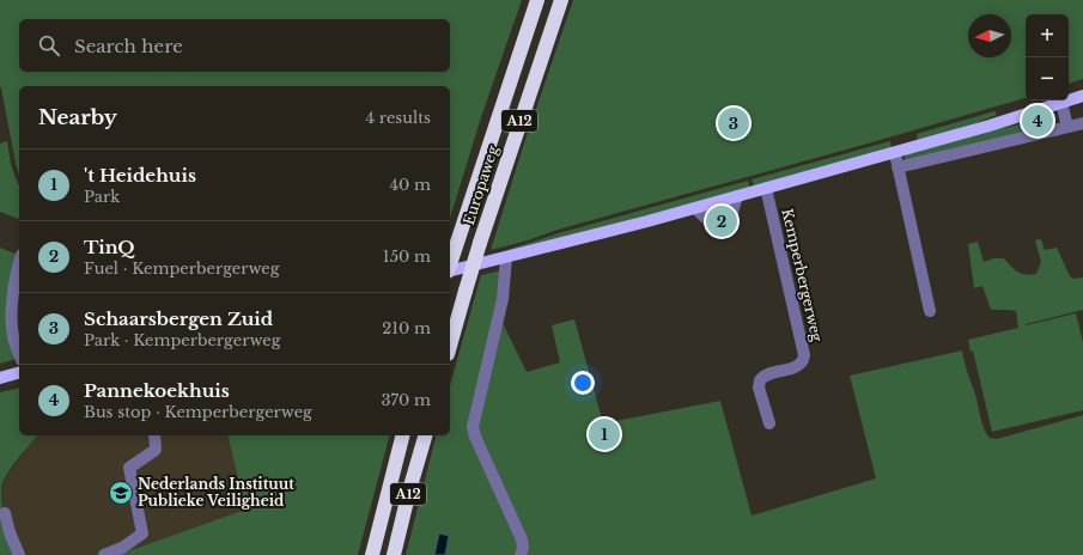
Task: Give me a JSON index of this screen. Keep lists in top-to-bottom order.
{
  "streets": {
    "highway": ["A12", "Europaweg"],
    "street": ["Kemperbergerweg"]
  },
  "crossings": [
    ["A12", "Europaweg"]
  ],
  "places": {
    "school or university": ["Nederlands Instituut Publieke Veiligheid"]
  },
  "north": "left",
  "page": {
    "map_buttons": ["+", "−"],
    "search": "Search here",
    "heading": ["Nearby", "4 results"],
    "pins": [
      "4",
      "3",
      "2",
      "1"
    ],
    "list": [
      {
        "mark": "1",
        "name": "'t Heidehuis",
        "note": "Park",
        "value": "40 m"
      },
      {
        "mark": "2",
        "name": "TinQ",
        "note": "Fuel · Kemperbergerweg",
        "value": "150 m"
      },
      {
        "mark": "3",
        "name": "Schaarsbergen Zuid",
        "note": "Park · Kemperbergerweg",
        "value": "210 m"
      },
      {
        "mark": "4",
        "name": "Pannekoekhuis",
        "note": "Bus stop · Kemperbergerweg",
        "value": "370 m"
      }
    ]
  }
}
